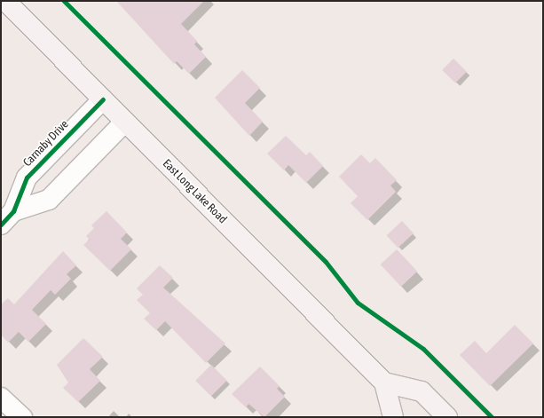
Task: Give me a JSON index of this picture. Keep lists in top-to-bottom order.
{
  "streets": {
    "main road": ["East Long Lake Road"],
    "street": ["Carnaby Drive"]
  },
  "crossings": [
    ["Carnaby Drive", "East Long Lake Road"]
  ]
}
